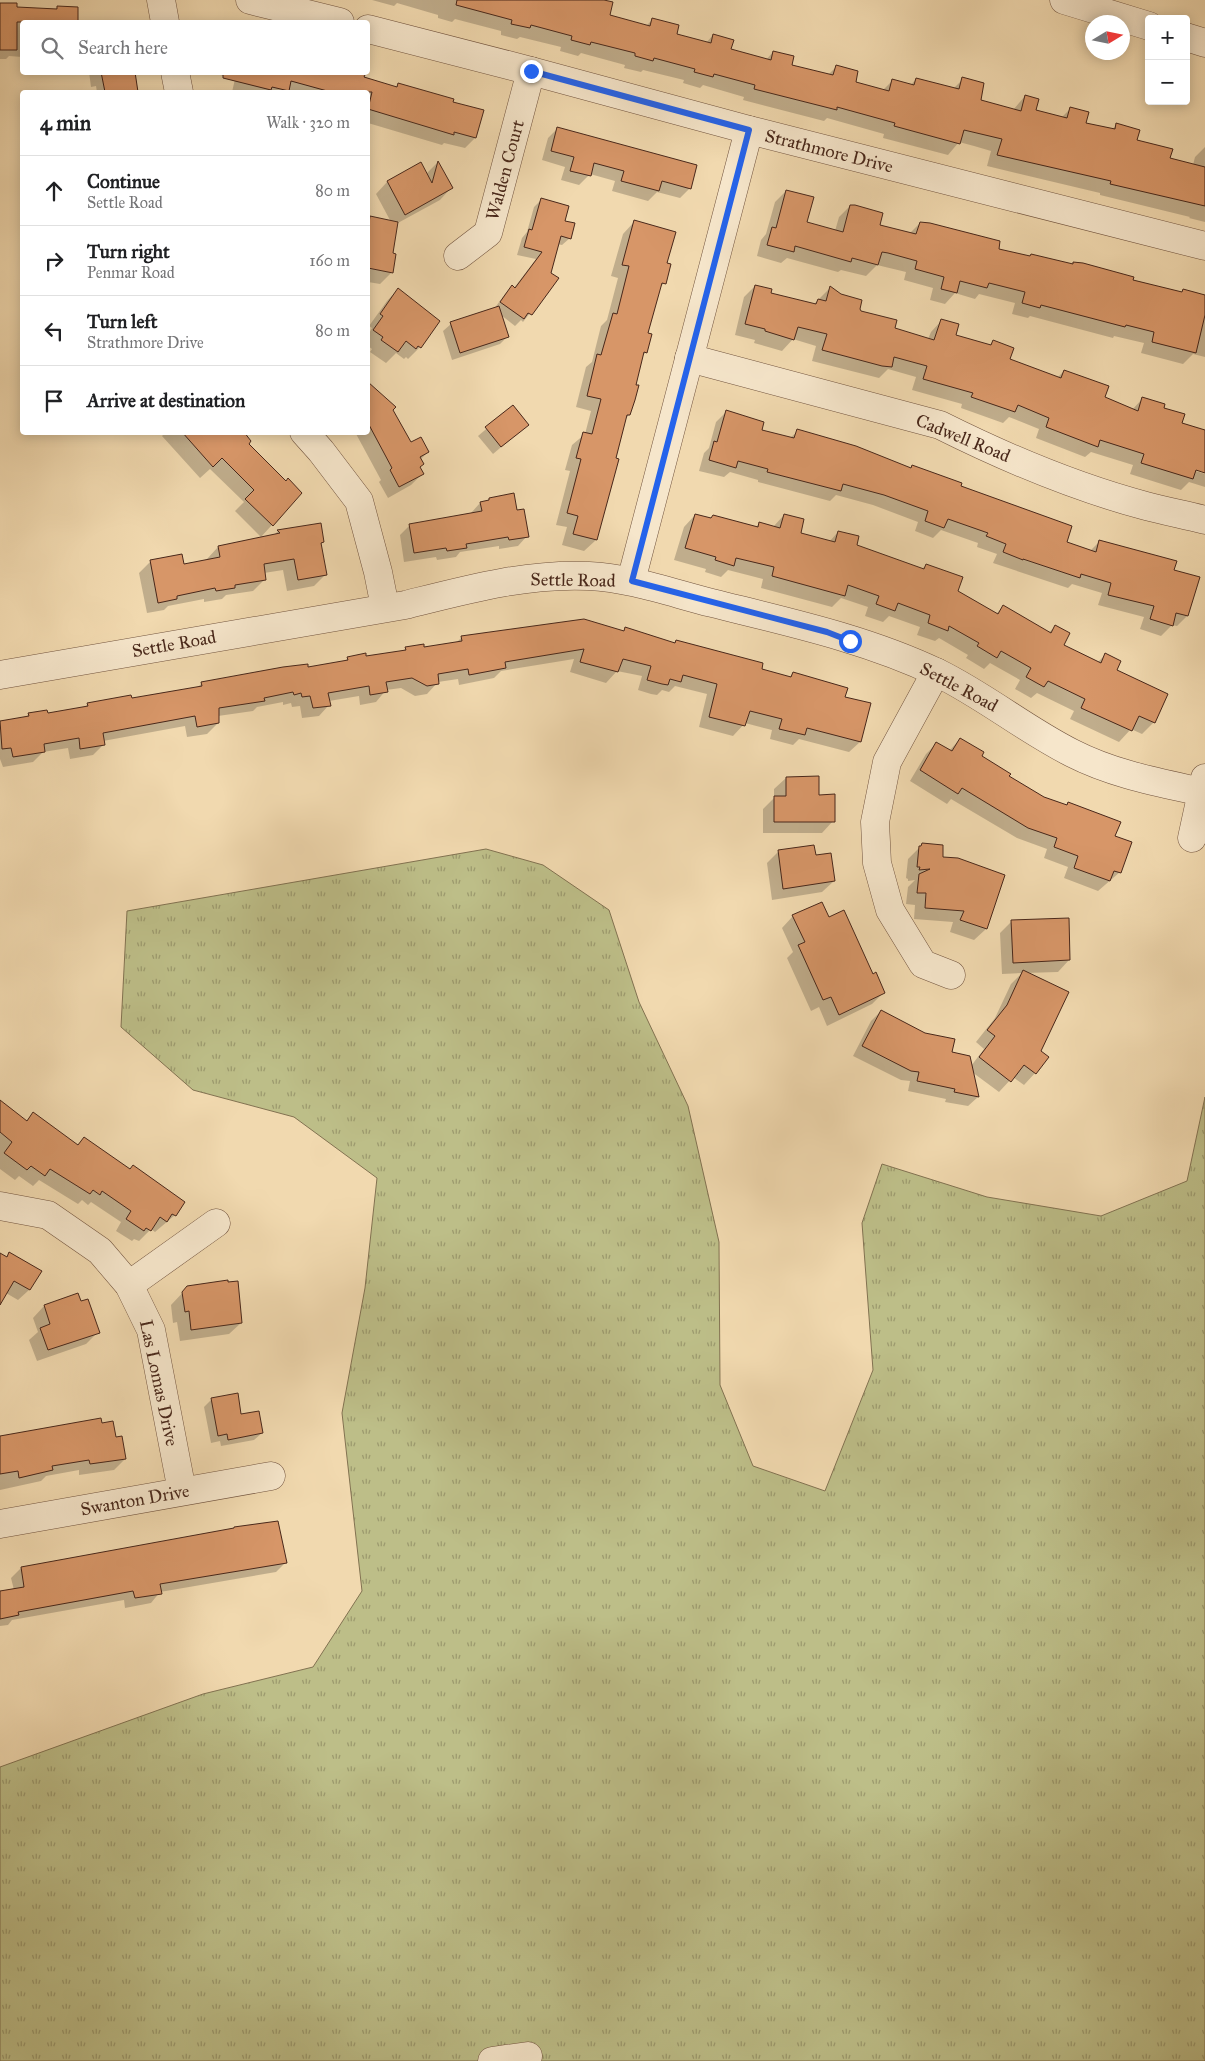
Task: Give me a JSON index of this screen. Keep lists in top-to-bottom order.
{
  "streets": {
    "street": [
      "Strathmore Drive",
      "Walden Court",
      "Cadwell Road",
      "Settle Road",
      "Las Lomas Drive",
      "Swanton Drive"
    ]
  },
  "crossings": [
    ["Strathmore Drive", "Walden Court"],
    ["Las Lomas Drive", "Swanton Drive"]
  ],
  "north": "right",
  "page": {
    "map_buttons": ["+", "−"],
    "search": "Search here",
    "heading": ["4 min", "Walk · 320 m"],
    "list": [
      ["Continue", "Settle Road", "80 m"],
      ["Turn right", "Penmar Road", "160 m"],
      ["Turn left", "Strathmore Drive", "80 m"],
      "Arrive at destination"
    ]
  }
}
